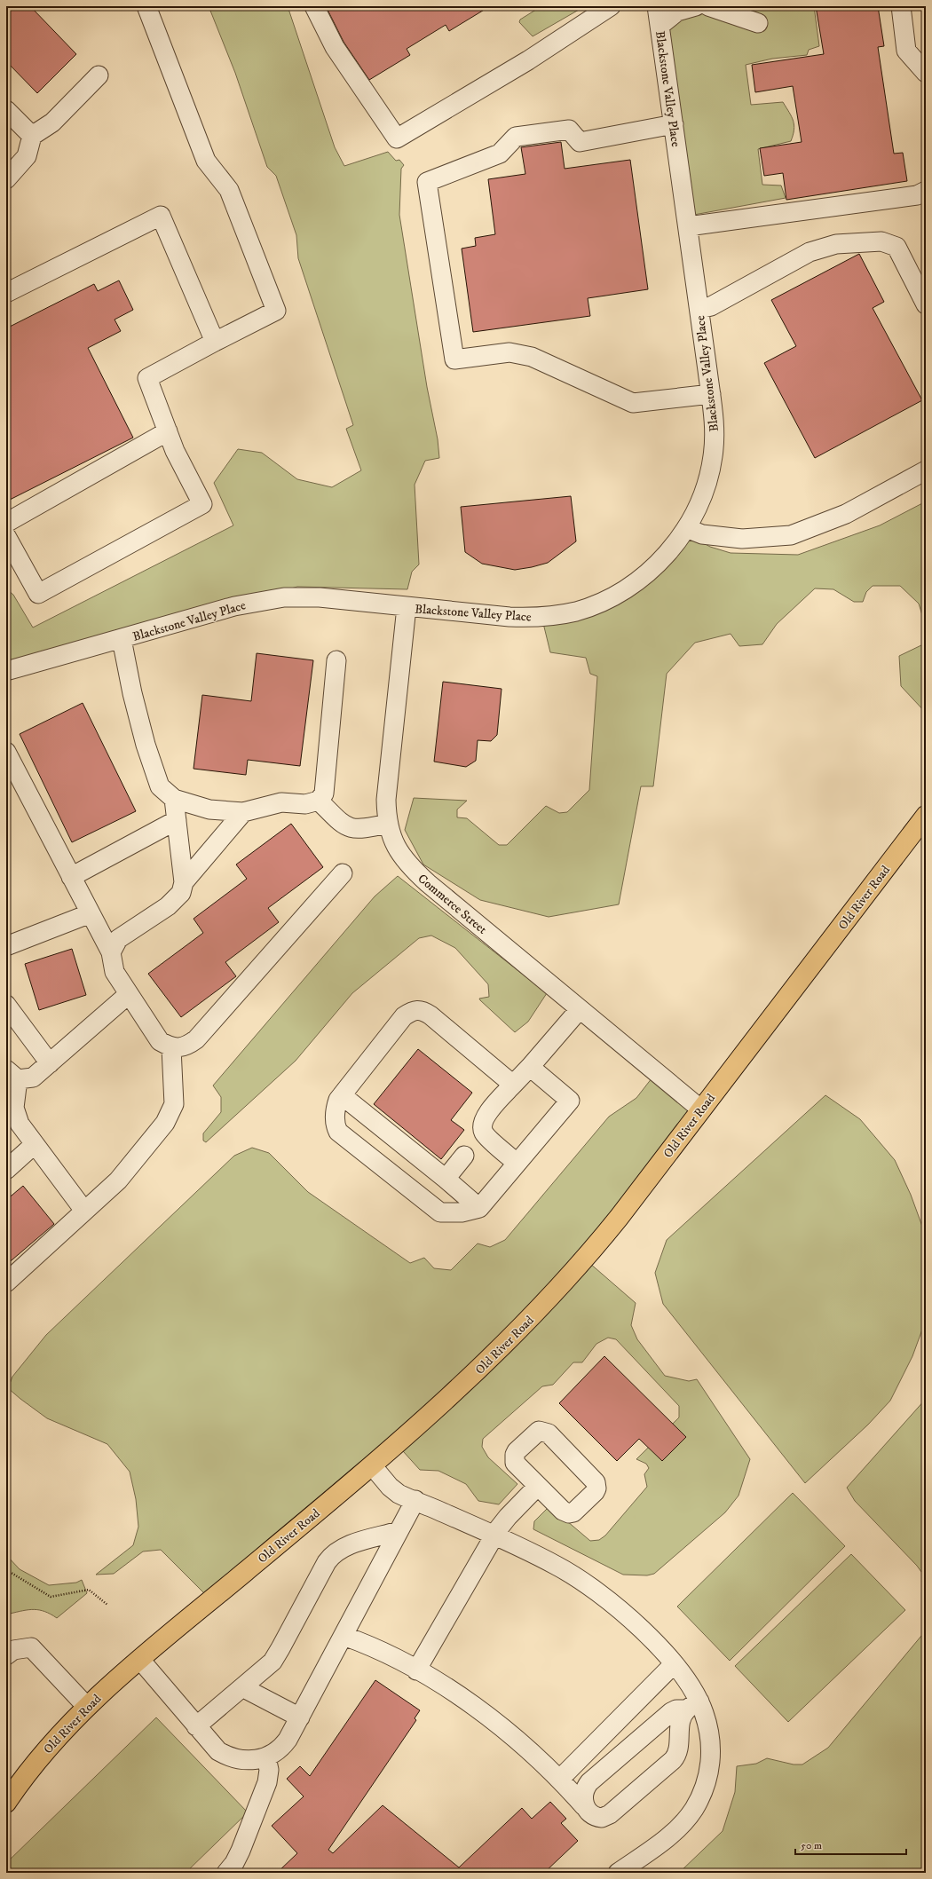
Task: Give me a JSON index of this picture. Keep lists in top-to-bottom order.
{
  "streets": {
    "main road": ["Old River Road"],
    "street": ["Blackstone Valley Place", "Commerce Street"]
  },
  "crossings": [
    ["Blackstone Valley Place", "Commerce Street"],
    ["Old River Road", "Commerce Street"]
  ],
  "scale_bar": "50 m"
}
